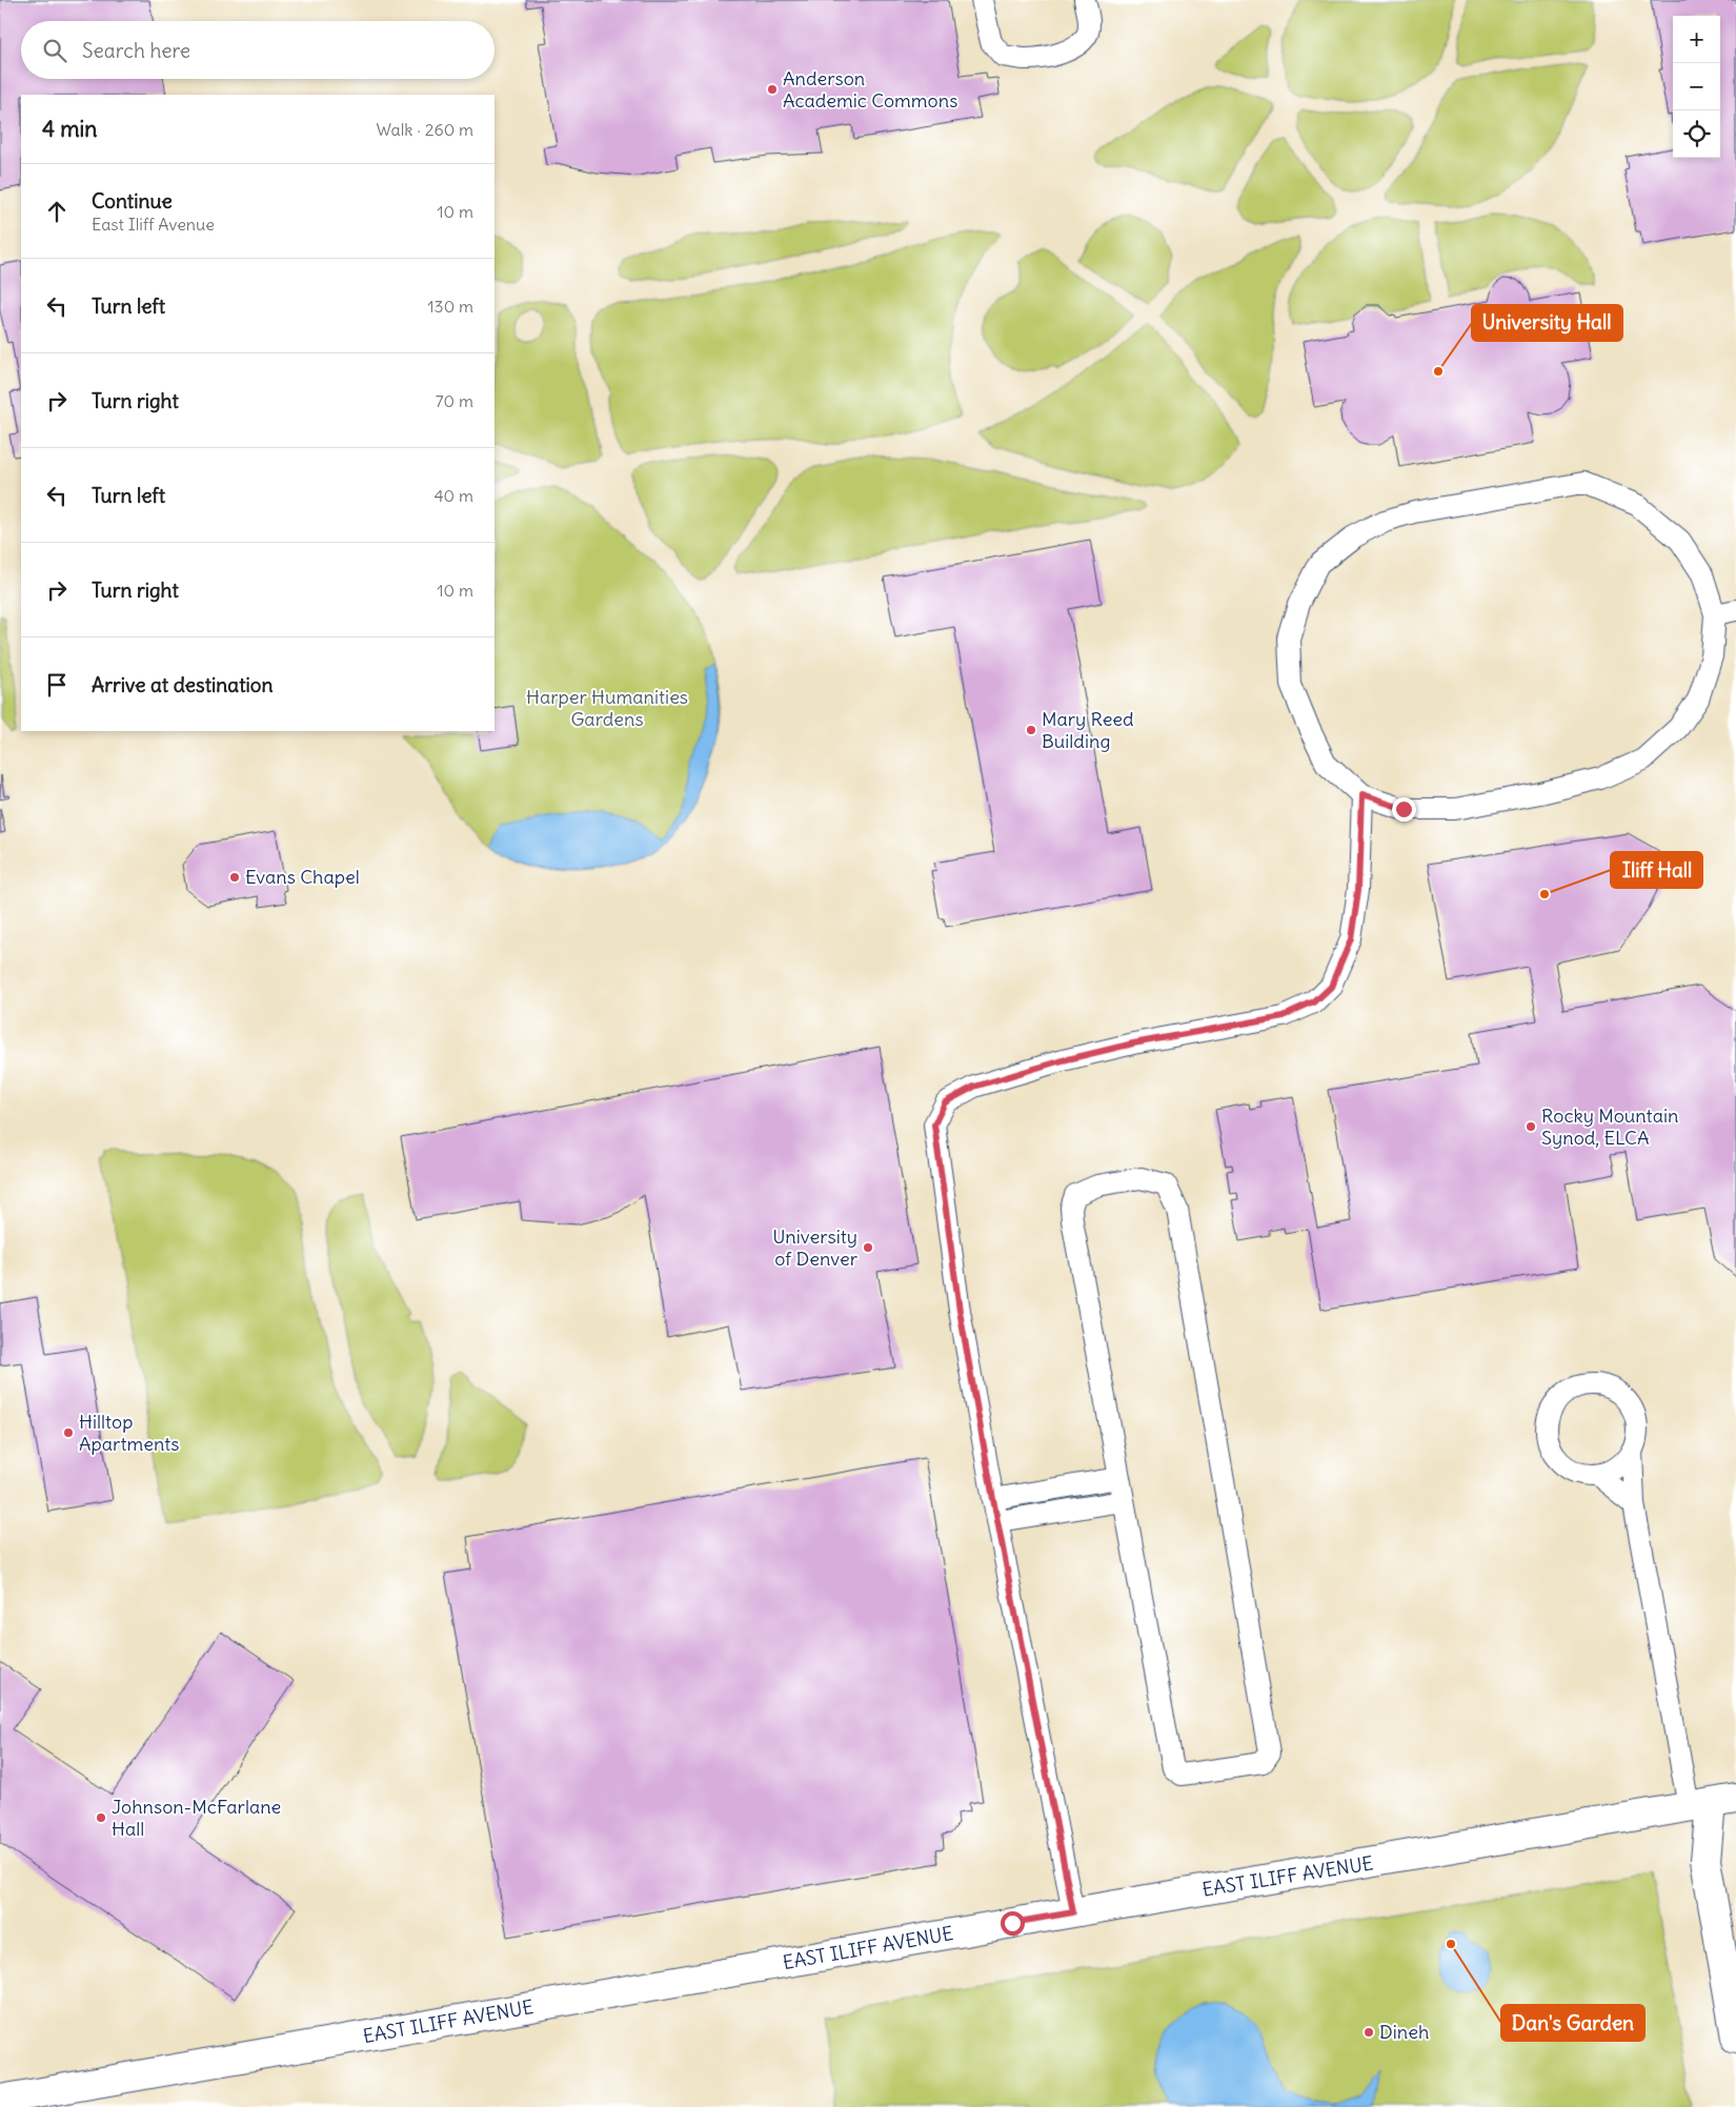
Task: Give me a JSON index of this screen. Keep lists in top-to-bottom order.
{
  "streets": {
    "street": ["EAST ILIFF AVENUE"]
  },
  "parks": ["Harper Humanities Gardens"],
  "places": [
    "Anderson Academic Commons",
    "University Hall",
    "Mary Reed Building",
    "Evans Chapel",
    "Iliff Hall",
    "Rocky Mountain Synod, ELCA",
    "University of Denver",
    "Hilltop Apartments",
    "Johnson-McFarlane Hall",
    "Dan's Garden",
    "Dineh"
  ],
  "page": {
    "map_buttons": ["+", "−"],
    "search": "Search here",
    "heading": ["4 min", "Walk · 260 m"],
    "list": [
      ["Continue", "East Iliff Avenue", "10 m"],
      ["Turn left", "130 m"],
      ["Turn right", "70 m"],
      ["Turn left", "40 m"],
      ["Turn right", "10 m"],
      "Arrive at destination"
    ]
  }
}
